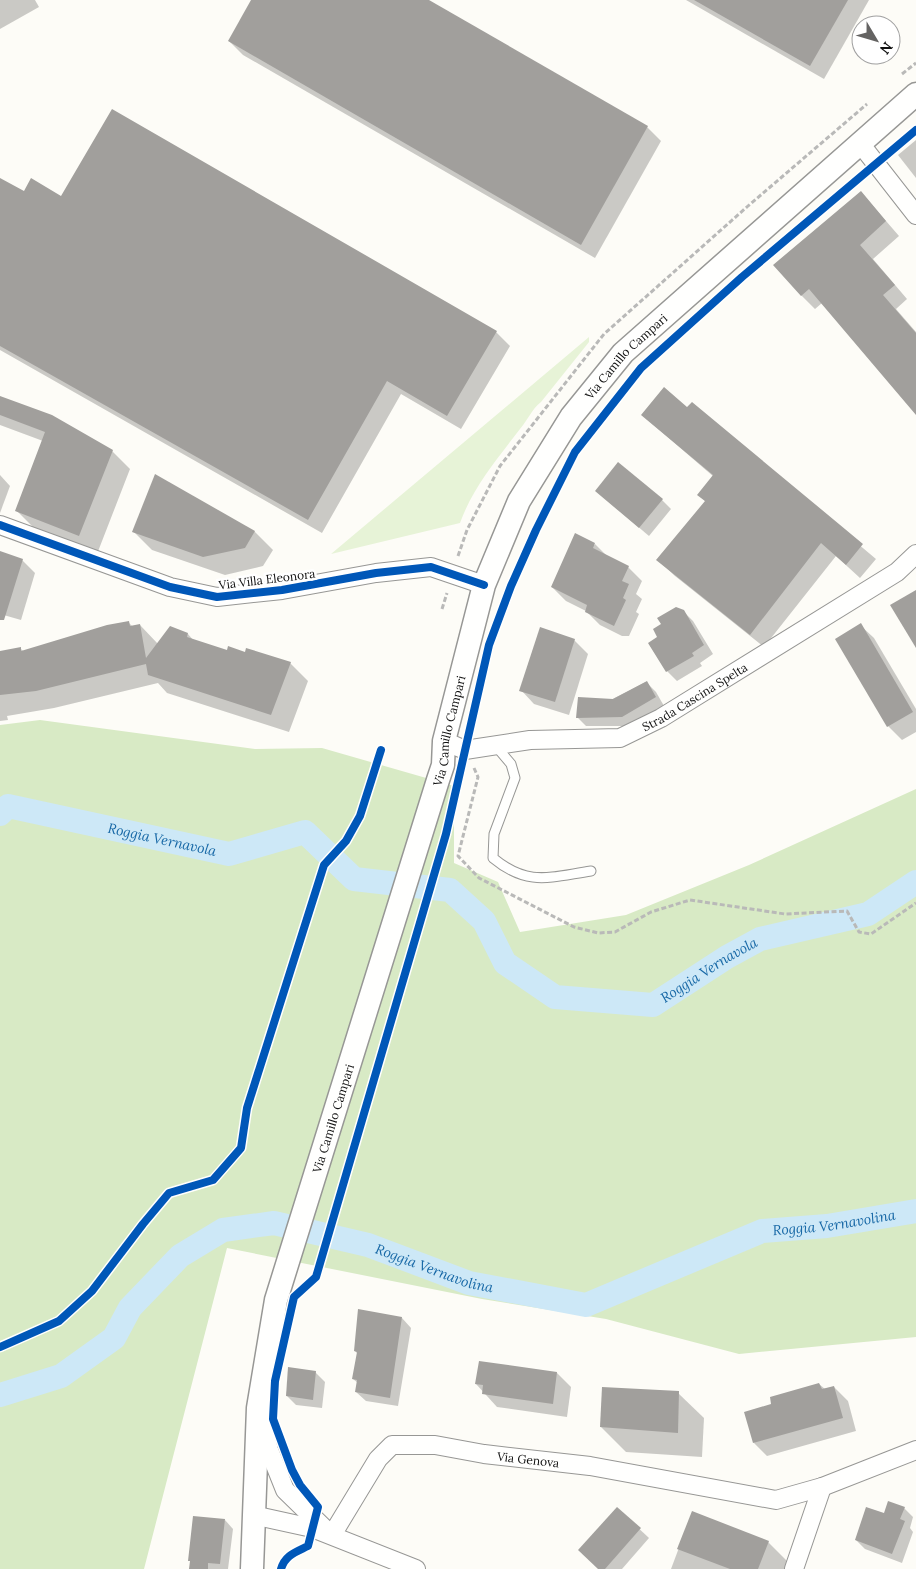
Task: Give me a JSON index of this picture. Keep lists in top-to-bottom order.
{
  "streets": {
    "street": [
      "Via Camillo Campari",
      "Via Villa Eleonora",
      "Strada Cascina Spelta",
      "Via Genova"
    ]
  },
  "crossings": [
    ["Via Camillo Campari", "Via Villa Eleonora"]
  ],
  "water": ["Roggia Vernavola", "Roggia Vernavolina"],
  "north": "bottom right"
}
